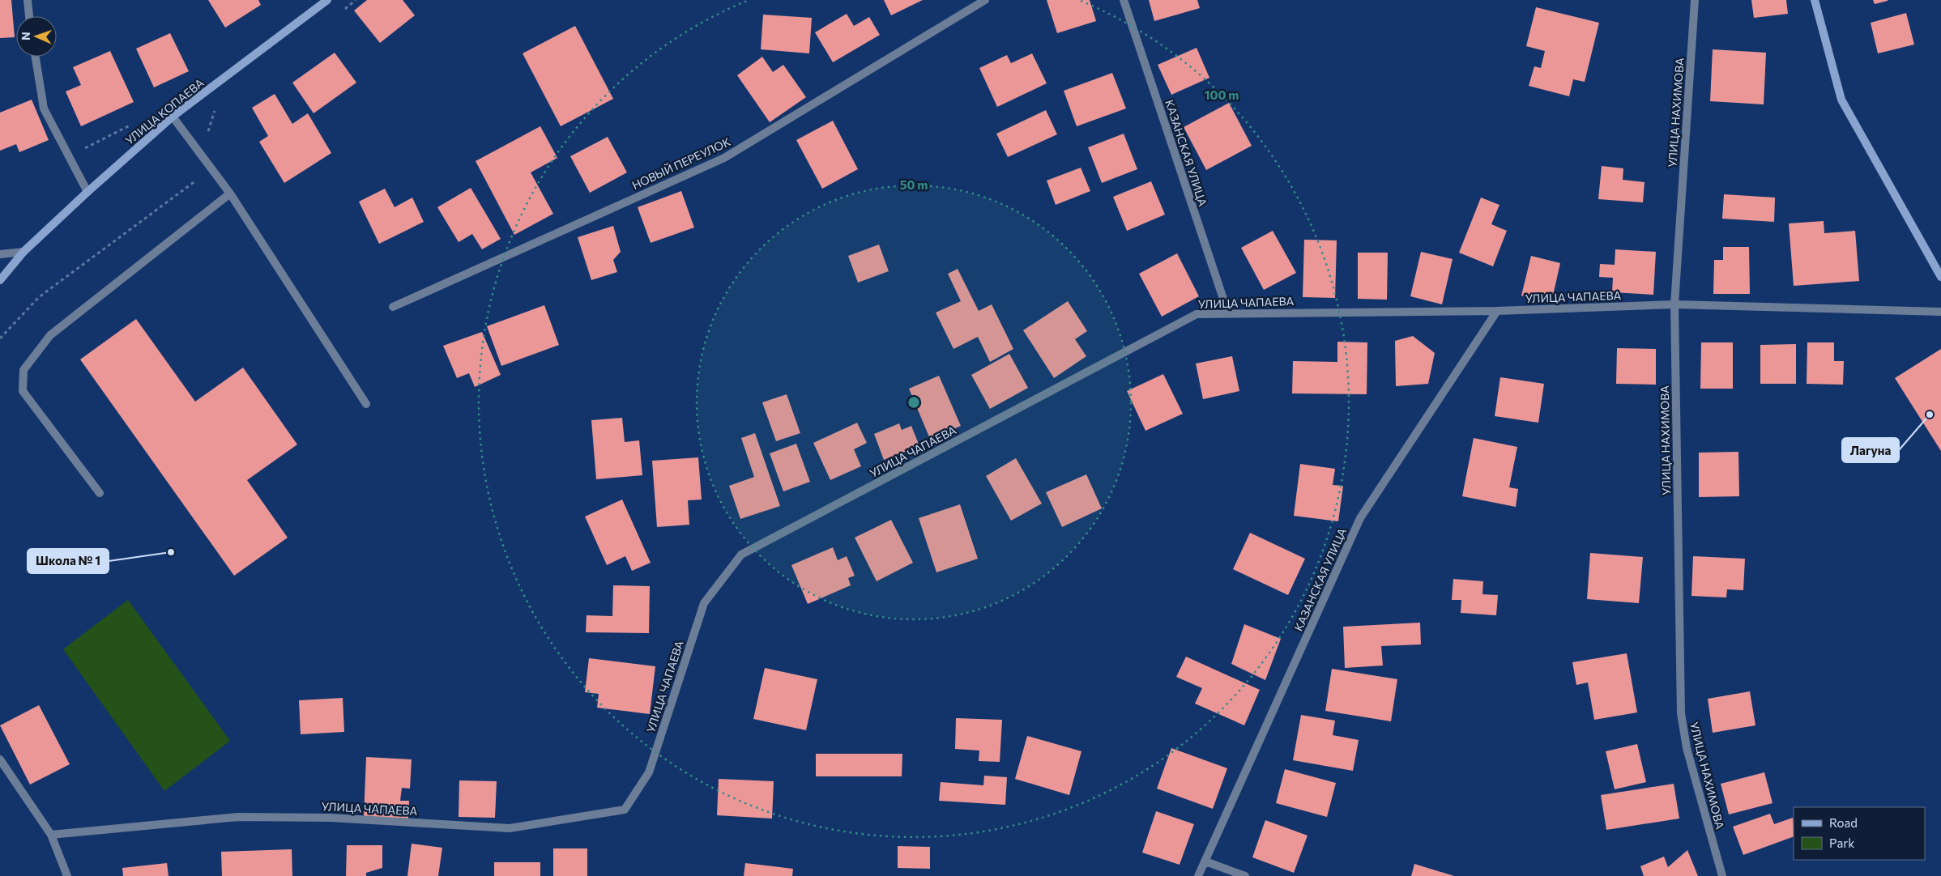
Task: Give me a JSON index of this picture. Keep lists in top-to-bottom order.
{
  "streets": {
    "main road": ["УЛИЦА КОПАЕВА"],
    "street": [
      "УЛИЦА НАХИМОВА",
      "КАЗАНСКАЯ УЛИЦА",
      "НОВЫЙ ПЕРЕУЛОК",
      "УЛИЦА ЧАПАЕВА"
    ]
  },
  "crossings": [
    ["УЛИЦА НАХИМОВА", "УЛИЦА ЧАПАЕВА"],
    ["КАЗАНСКАЯ УЛИЦА", "УЛИЦА ЧАПАЕВА"]
  ],
  "places": ["Лагуна", "Школа № 1"],
  "legend": ["Road", "Park"],
  "north": "left",
  "rings": ["100 m", "50 m"]
}
